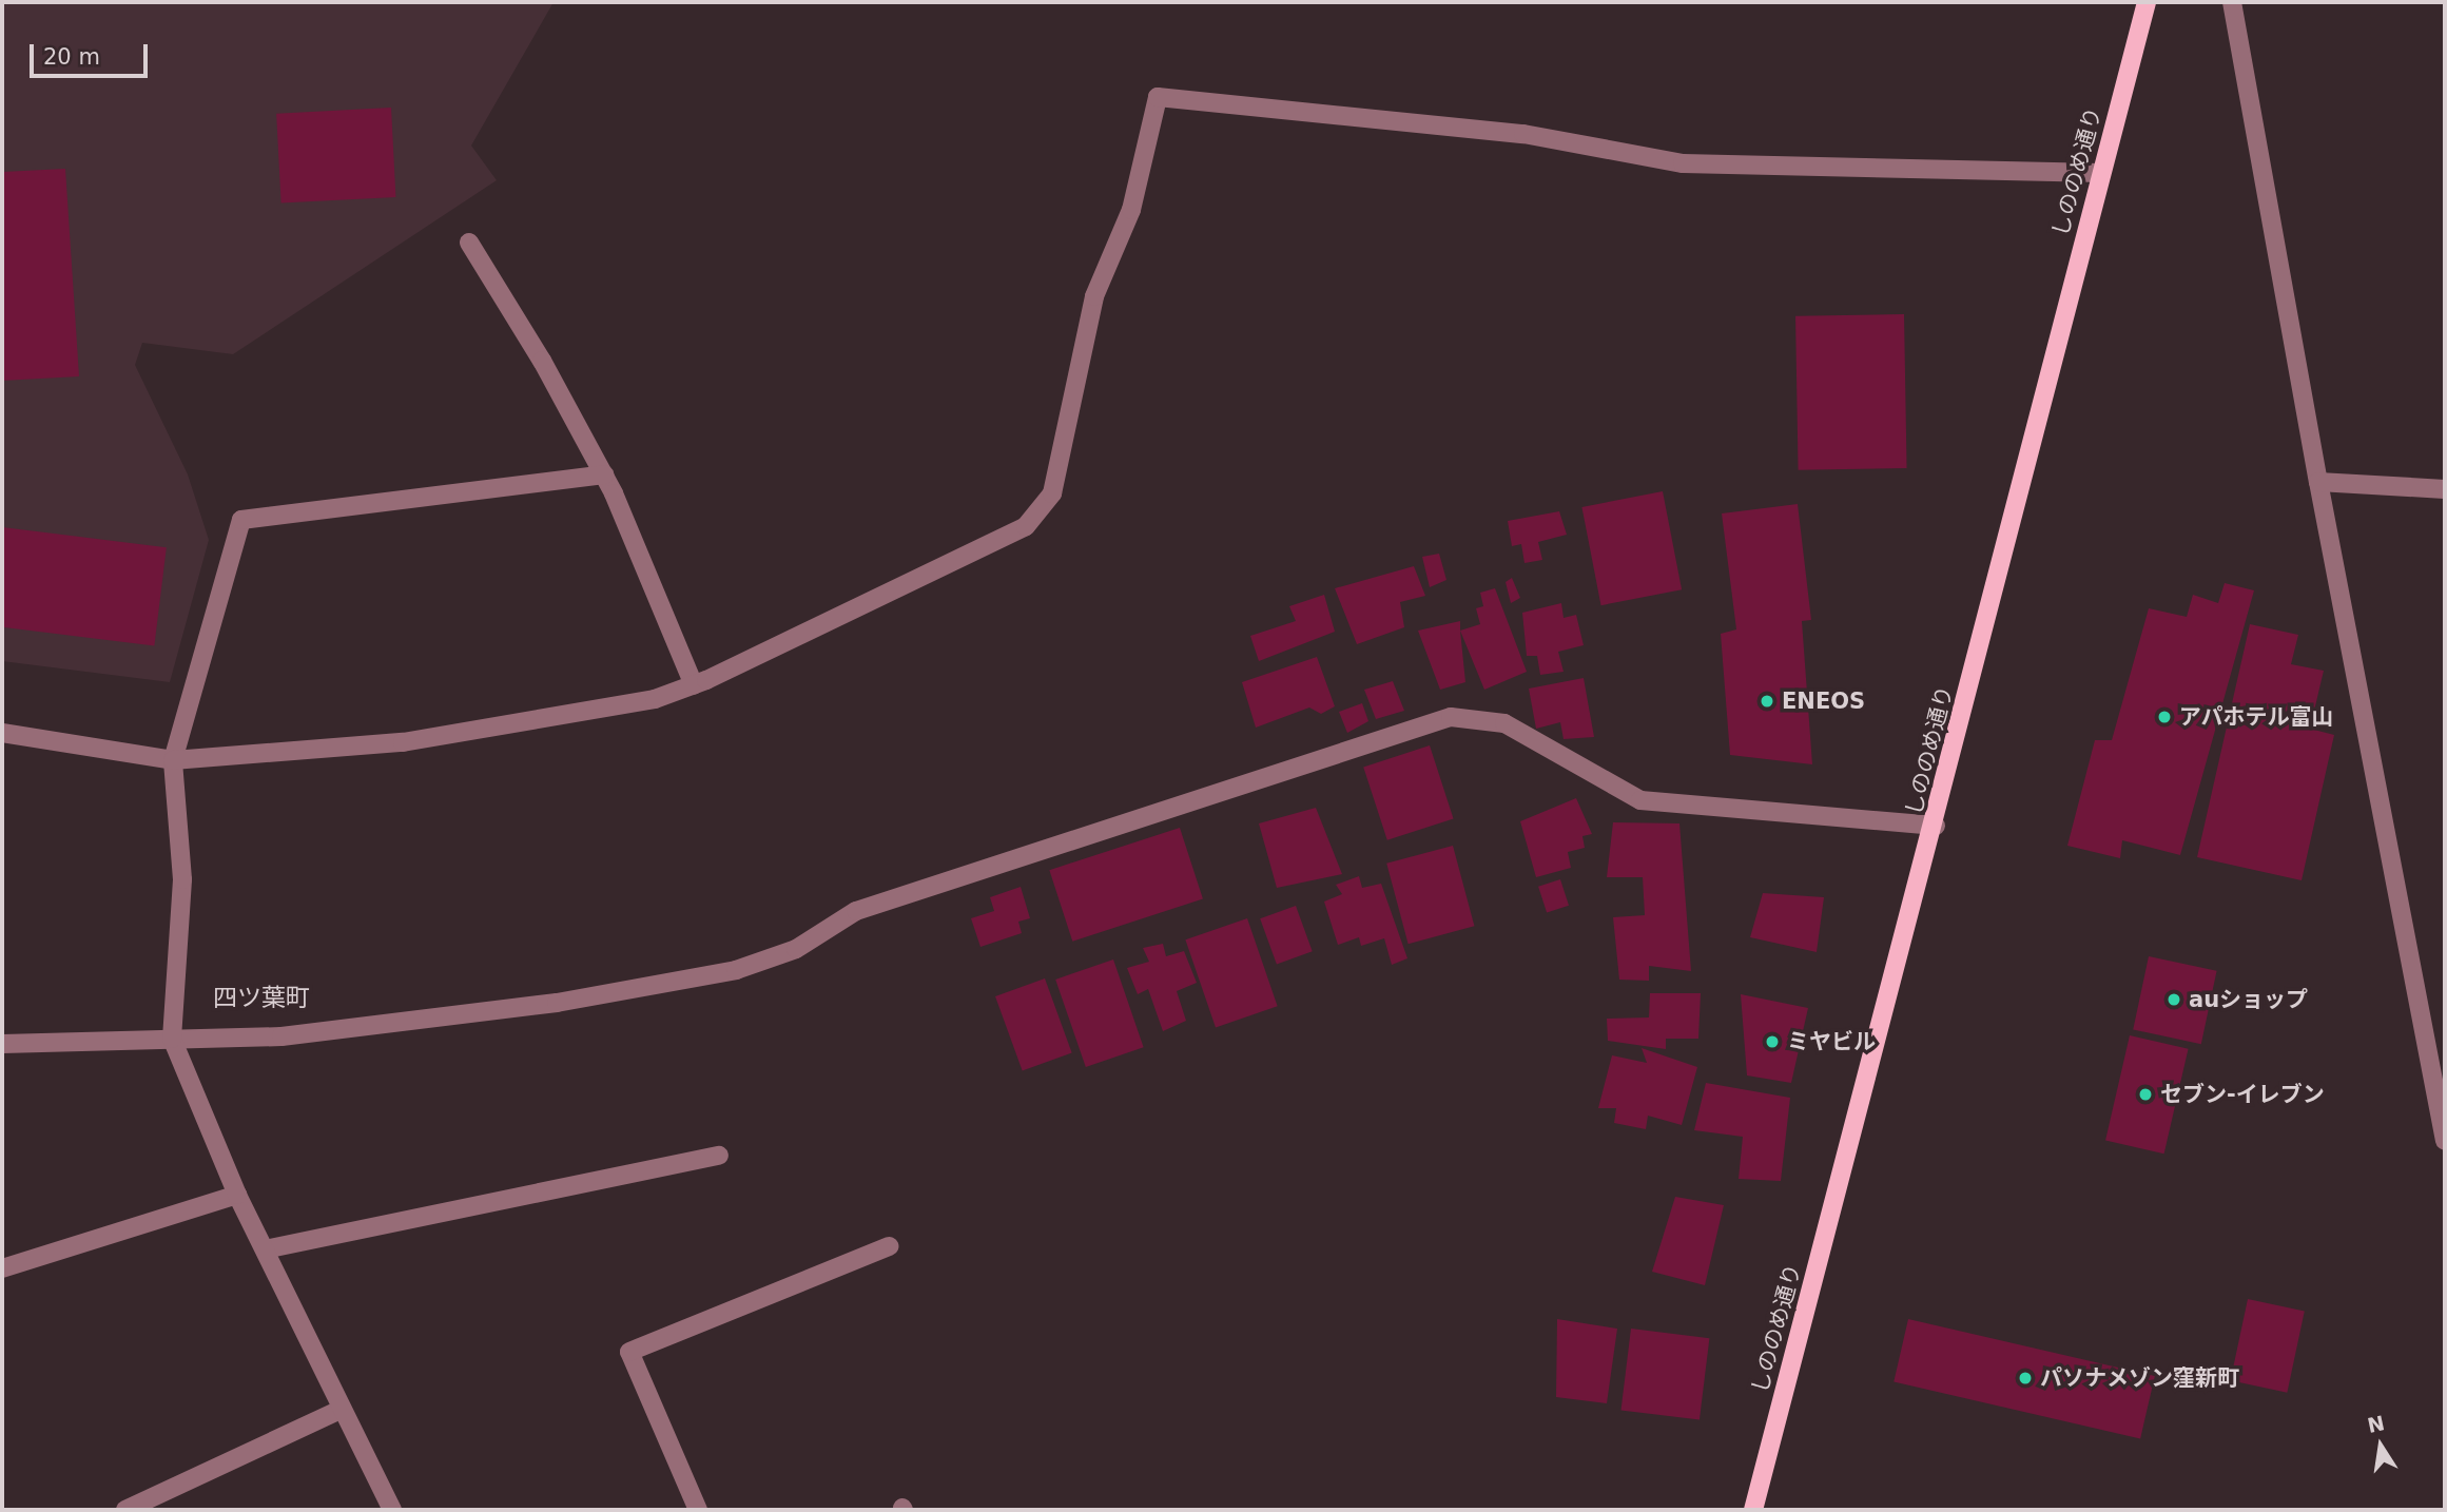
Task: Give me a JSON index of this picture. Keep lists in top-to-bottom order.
{
  "streets": {
    "main road": ["しののめ通り"]
  },
  "districts": ["四ツ葉町"],
  "places": [
    "ENEOS",
    "アパホテル富山",
    "auショップ",
    "ミヤビル",
    "セブン-イレブン",
    "パソナメゾン窪新町"
  ],
  "scale_bar": "20 m",
  "north": "top"
}
